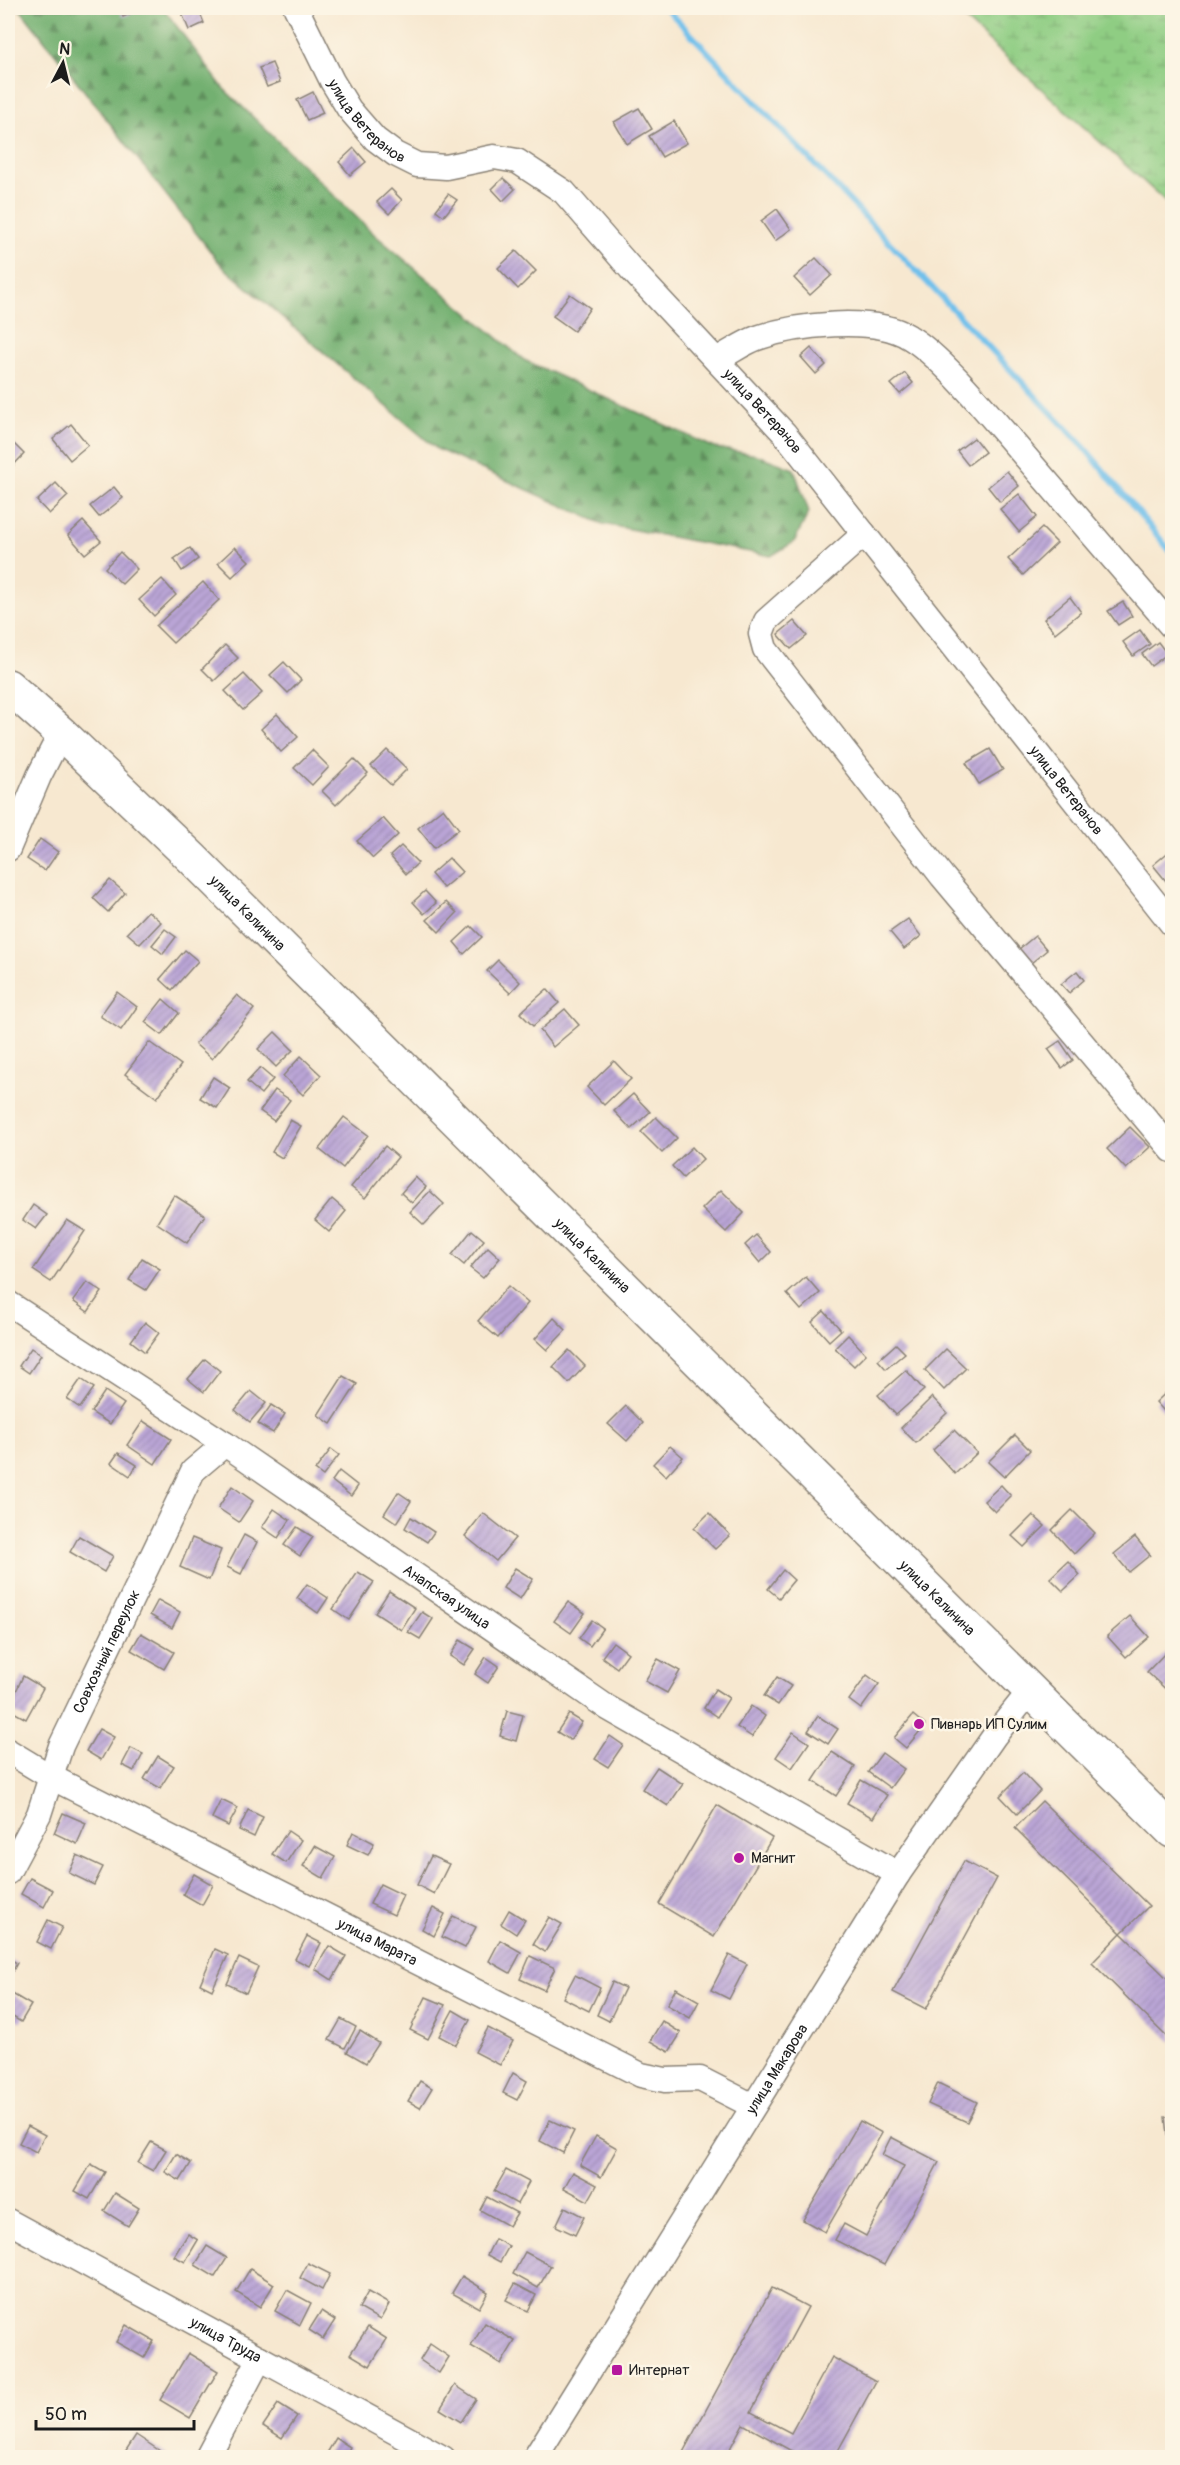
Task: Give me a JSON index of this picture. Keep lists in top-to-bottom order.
{
  "streets": {
    "main road": ["улица Калинина"],
    "street": [
      "улица Ветеранов",
      "Анапская улица",
      "Совхозный переулок",
      "улица Марата",
      "улица Макарова",
      "улица Труда"
    ]
  },
  "crossings": [
    ["улица Калинина", "улица Макарова"],
    ["Анапская улица", "Совхозный переулок"],
    ["Анапская улица", "улица Макарова"],
    ["Совхозный переулок", "улица Марата"],
    ["улица Марата", "улица Макарова"]
  ],
  "places": {
    "other": ["Пивнарь ИП Сулим", "Магнит"],
    "transit": ["Интернат"]
  },
  "scale_bar": "50 m",
  "north": "top"
}
